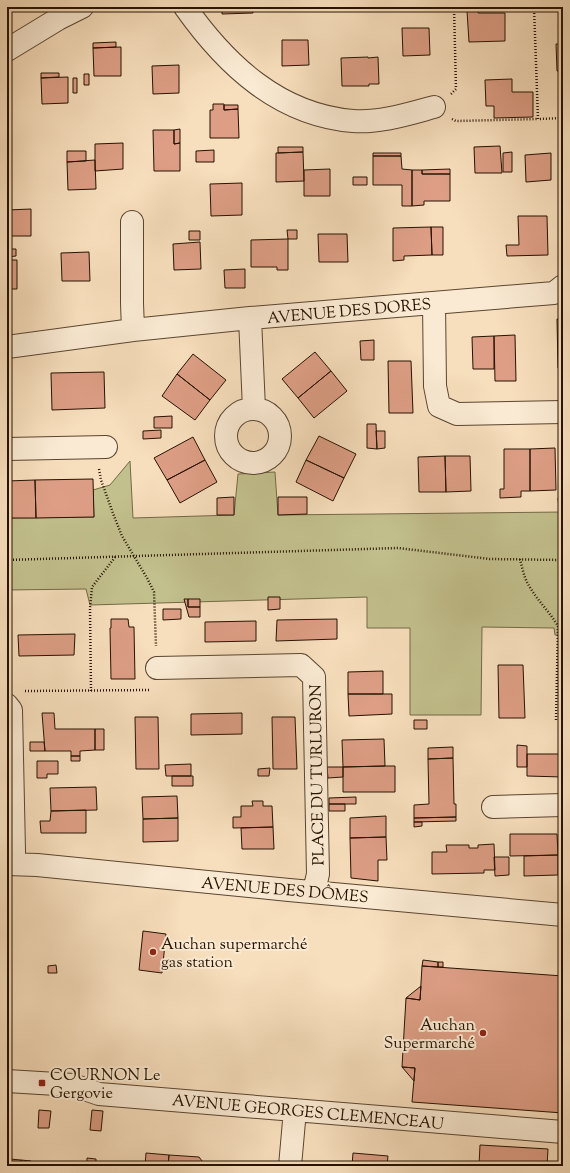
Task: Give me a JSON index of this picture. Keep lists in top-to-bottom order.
{
  "streets": {
    "street": [
      "AVENUE DES DORES",
      "PLACE DU TURLURON",
      "AVENUE DES DÔMES",
      "AVENUE GEORGES CLEMENCEAU"
    ]
  },
  "crossings": [
    ["PLACE DU TURLURON", "AVENUE DES DÔMES"]
  ],
  "places": {
    "other": ["Auchan supermarché gas station", "Auchan Supermarché"],
    "transit": ["COURNON Le Gergovie"]
  }
}
